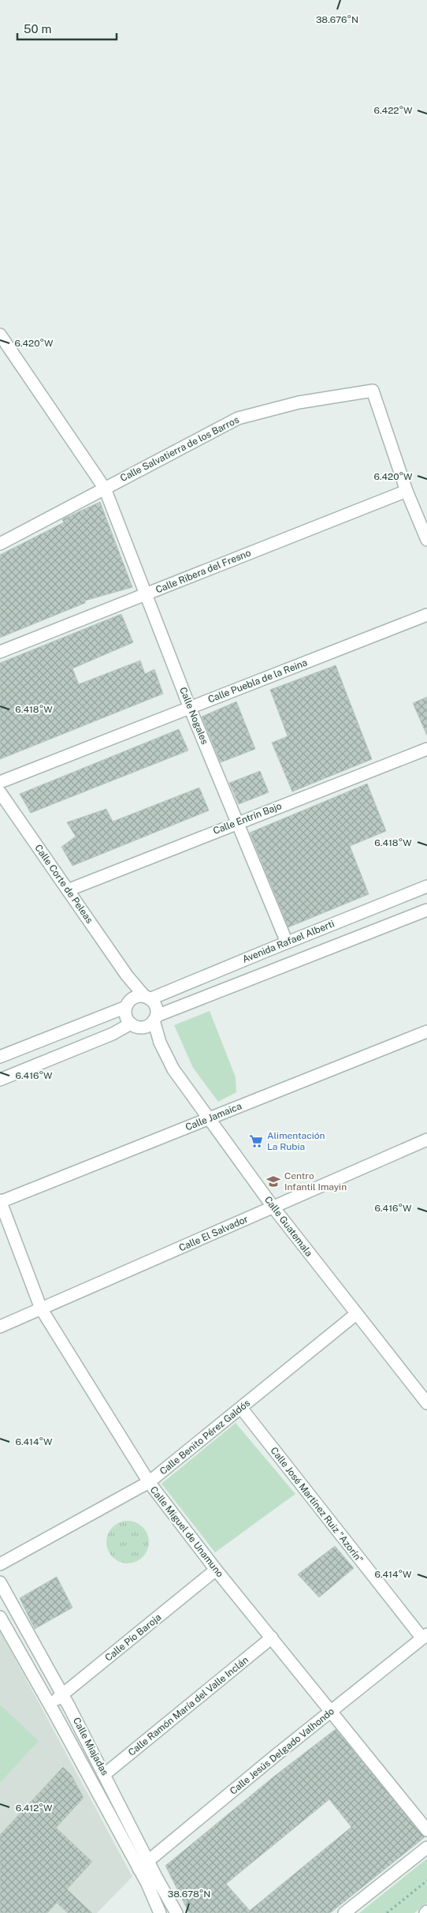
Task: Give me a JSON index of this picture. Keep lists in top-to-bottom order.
{
  "streets": {
    "street": [
      "Calle Salvatierra de los Barros",
      "Calle Ribera del Fresno",
      "Calle Puebla de la Reina",
      "Calle Nogales",
      "Calle Entrín Bajo",
      "Calle Corte de Peleas",
      "Avenida Rafael Alberti",
      "Calle Jamaica",
      "Calle Guatemala",
      "Calle El Salvador",
      "Calle Benito Pérez Galdós",
      "Calle José Martínez Ruiz \"Azorín\"",
      "Calle Miguel de Unamuno",
      "Calle Pío Baroja",
      "Calle Ramón María del Valle Inclán",
      "Calle Miajadas",
      "Calle Jesús Delgado Valhondo"
    ]
  },
  "crossings": [
    ["Calle Salvatierra de los Barros", "Calle Ribera del Fresno"],
    ["Calle Salvatierra de los Barros", "Calle Nogales"],
    ["Calle Ribera del Fresno", "Calle Nogales"],
    ["Calle Puebla de la Reina", "Calle Nogales"],
    ["Calle Nogales", "Calle Entrín Bajo"],
    ["Calle Nogales", "Avenida Rafael Alberti"],
    ["Calle Entrín Bajo", "Calle Corte de Peleas"],
    ["Calle Corte de Peleas", "Avenida Rafael Alberti"],
    ["Calle Corte de Peleas", "Calle Guatemala"],
    ["Avenida Rafael Alberti", "Calle Guatemala"],
    ["Calle Jamaica", "Calle Guatemala"],
    ["Calle Jamaica", "Calle Miguel de Unamuno"],
    ["Calle Guatemala", "Calle El Salvador"],
    ["Calle Guatemala", "Calle Benito Pérez Galdós"],
    ["Calle El Salvador", "Calle Miguel de Unamuno"],
    ["Calle Benito Pérez Galdós", "Calle José Martínez Ruiz \"Azorín\""],
    ["Calle Benito Pérez Galdós", "Calle Miguel de Unamuno"],
    ["Calle José Martínez Ruiz \"Azorín\"", "Calle Jesús Delgado Valhondo"],
    ["Calle Miguel de Unamuno", "Calle Pío Baroja"],
    ["Calle Miguel de Unamuno", "Calle Ramón María del Valle Inclán"],
    ["Calle Miguel de Unamuno", "Calle Jesús Delgado Valhondo"],
    ["Calle Pío Baroja", "Calle Miajadas"],
    ["Calle Ramón María del Valle Inclán", "Calle Miajadas"],
    ["Calle Miajadas", "Calle Jesús Delgado Valhondo"]
  ],
  "places": {
    "supermarket": ["Alimentación La Rubia"],
    "school or university": ["Centro Infantil Imayin"]
  },
  "scale_bar": "50 m",
  "coordinates": [
    "38.676°N",
    "6.422°W",
    "6.420°W",
    "6.418°W",
    "6.416°W",
    "6.414°W",
    "6.412°W",
    "38.678°N"
  ]
}
